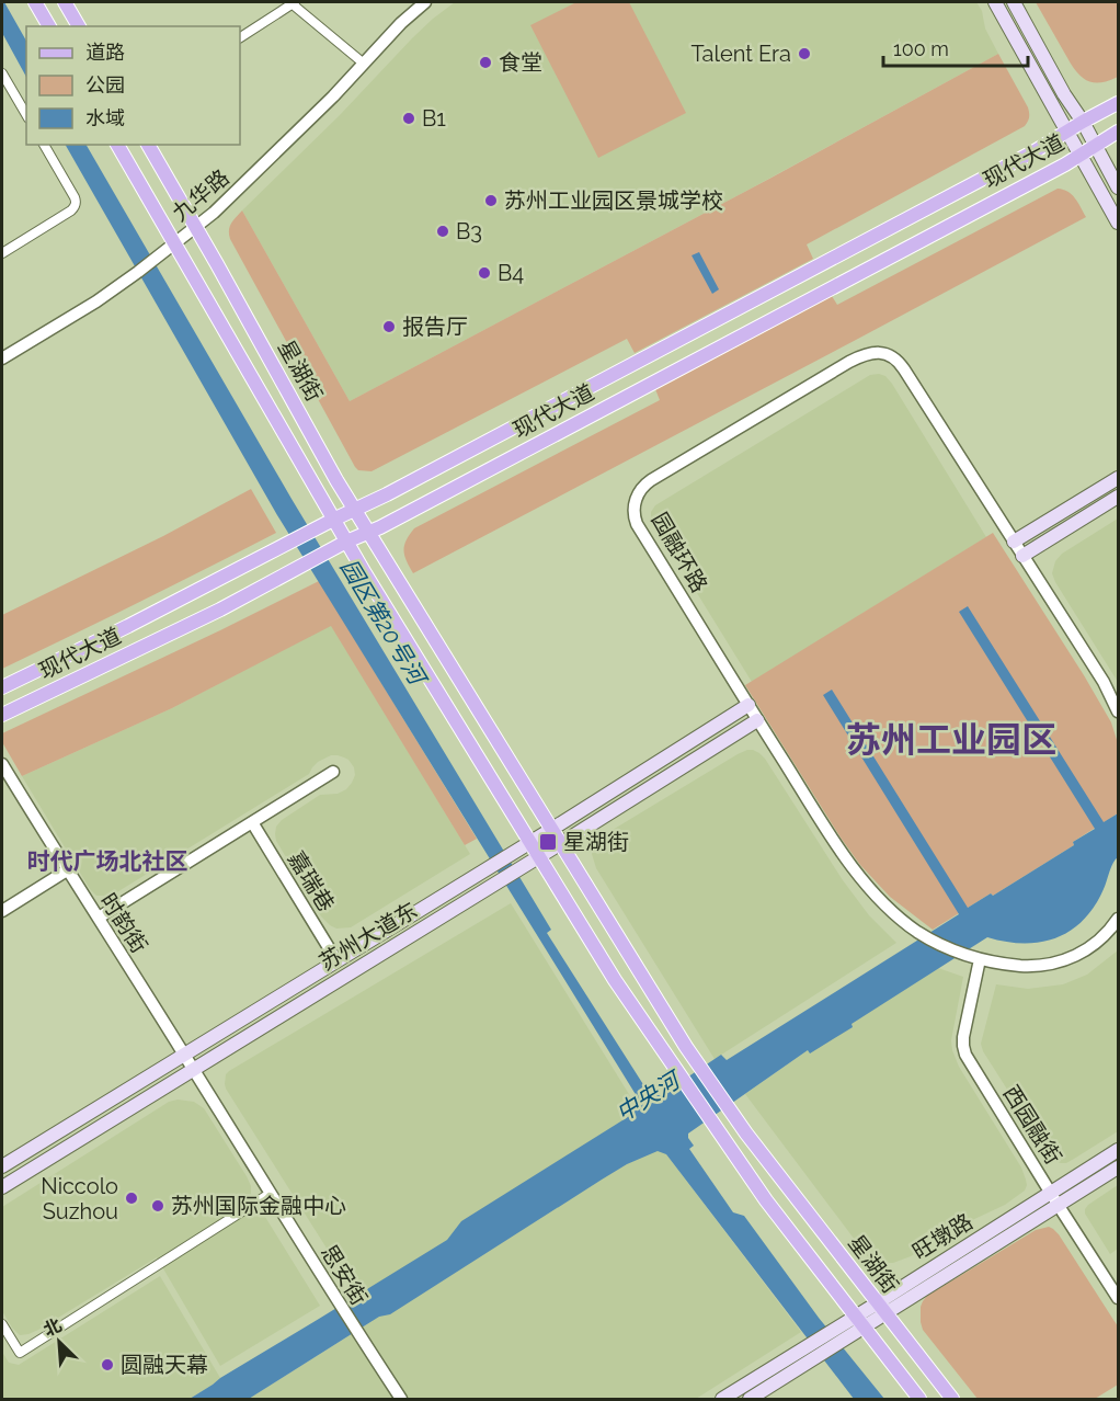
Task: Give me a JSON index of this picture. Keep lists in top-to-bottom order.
{
  "streets": {
    "main road": [
      "现代大道",
      "星湖街",
      "苏州大道东",
      "旺墩路"
    ],
    "street": [
      "九华路",
      "园融环路",
      "嘉瑞巷",
      "时韵街",
      "西园融街",
      "思安街"
    ]
  },
  "crossings": [
    ["现代大道", "星湖街"],
    ["九华路", "星湖街"],
    ["星湖街", "苏州大道东"],
    ["星湖街", "旺墩路"],
    ["园融环路", "苏州大道东"],
    ["园融环路", "西园融街"],
    ["嘉瑞巷", "苏州大道东"],
    ["时韵街", "苏州大道东"],
    ["时韵街", "思安街"],
    ["苏州大道东", "思安街"],
    ["西园融街", "旺墩路"]
  ],
  "districts": ["苏州工业园区", "时代广场北社区"],
  "water": ["园区第20号河", "中央河"],
  "places": {
    "other": [
      "Talent Era",
      "食堂",
      "B1",
      "苏州工业园区景城学校",
      "B3",
      "B4",
      "报告厅",
      "Niccolo Suzhou",
      "苏州国际金融中心",
      "圆融天幕"
    ],
    "transit": ["星湖街"]
  },
  "legend": ["道路", "公园", "水域"],
  "scale_bar": "100 m",
  "north": "top left"
}
